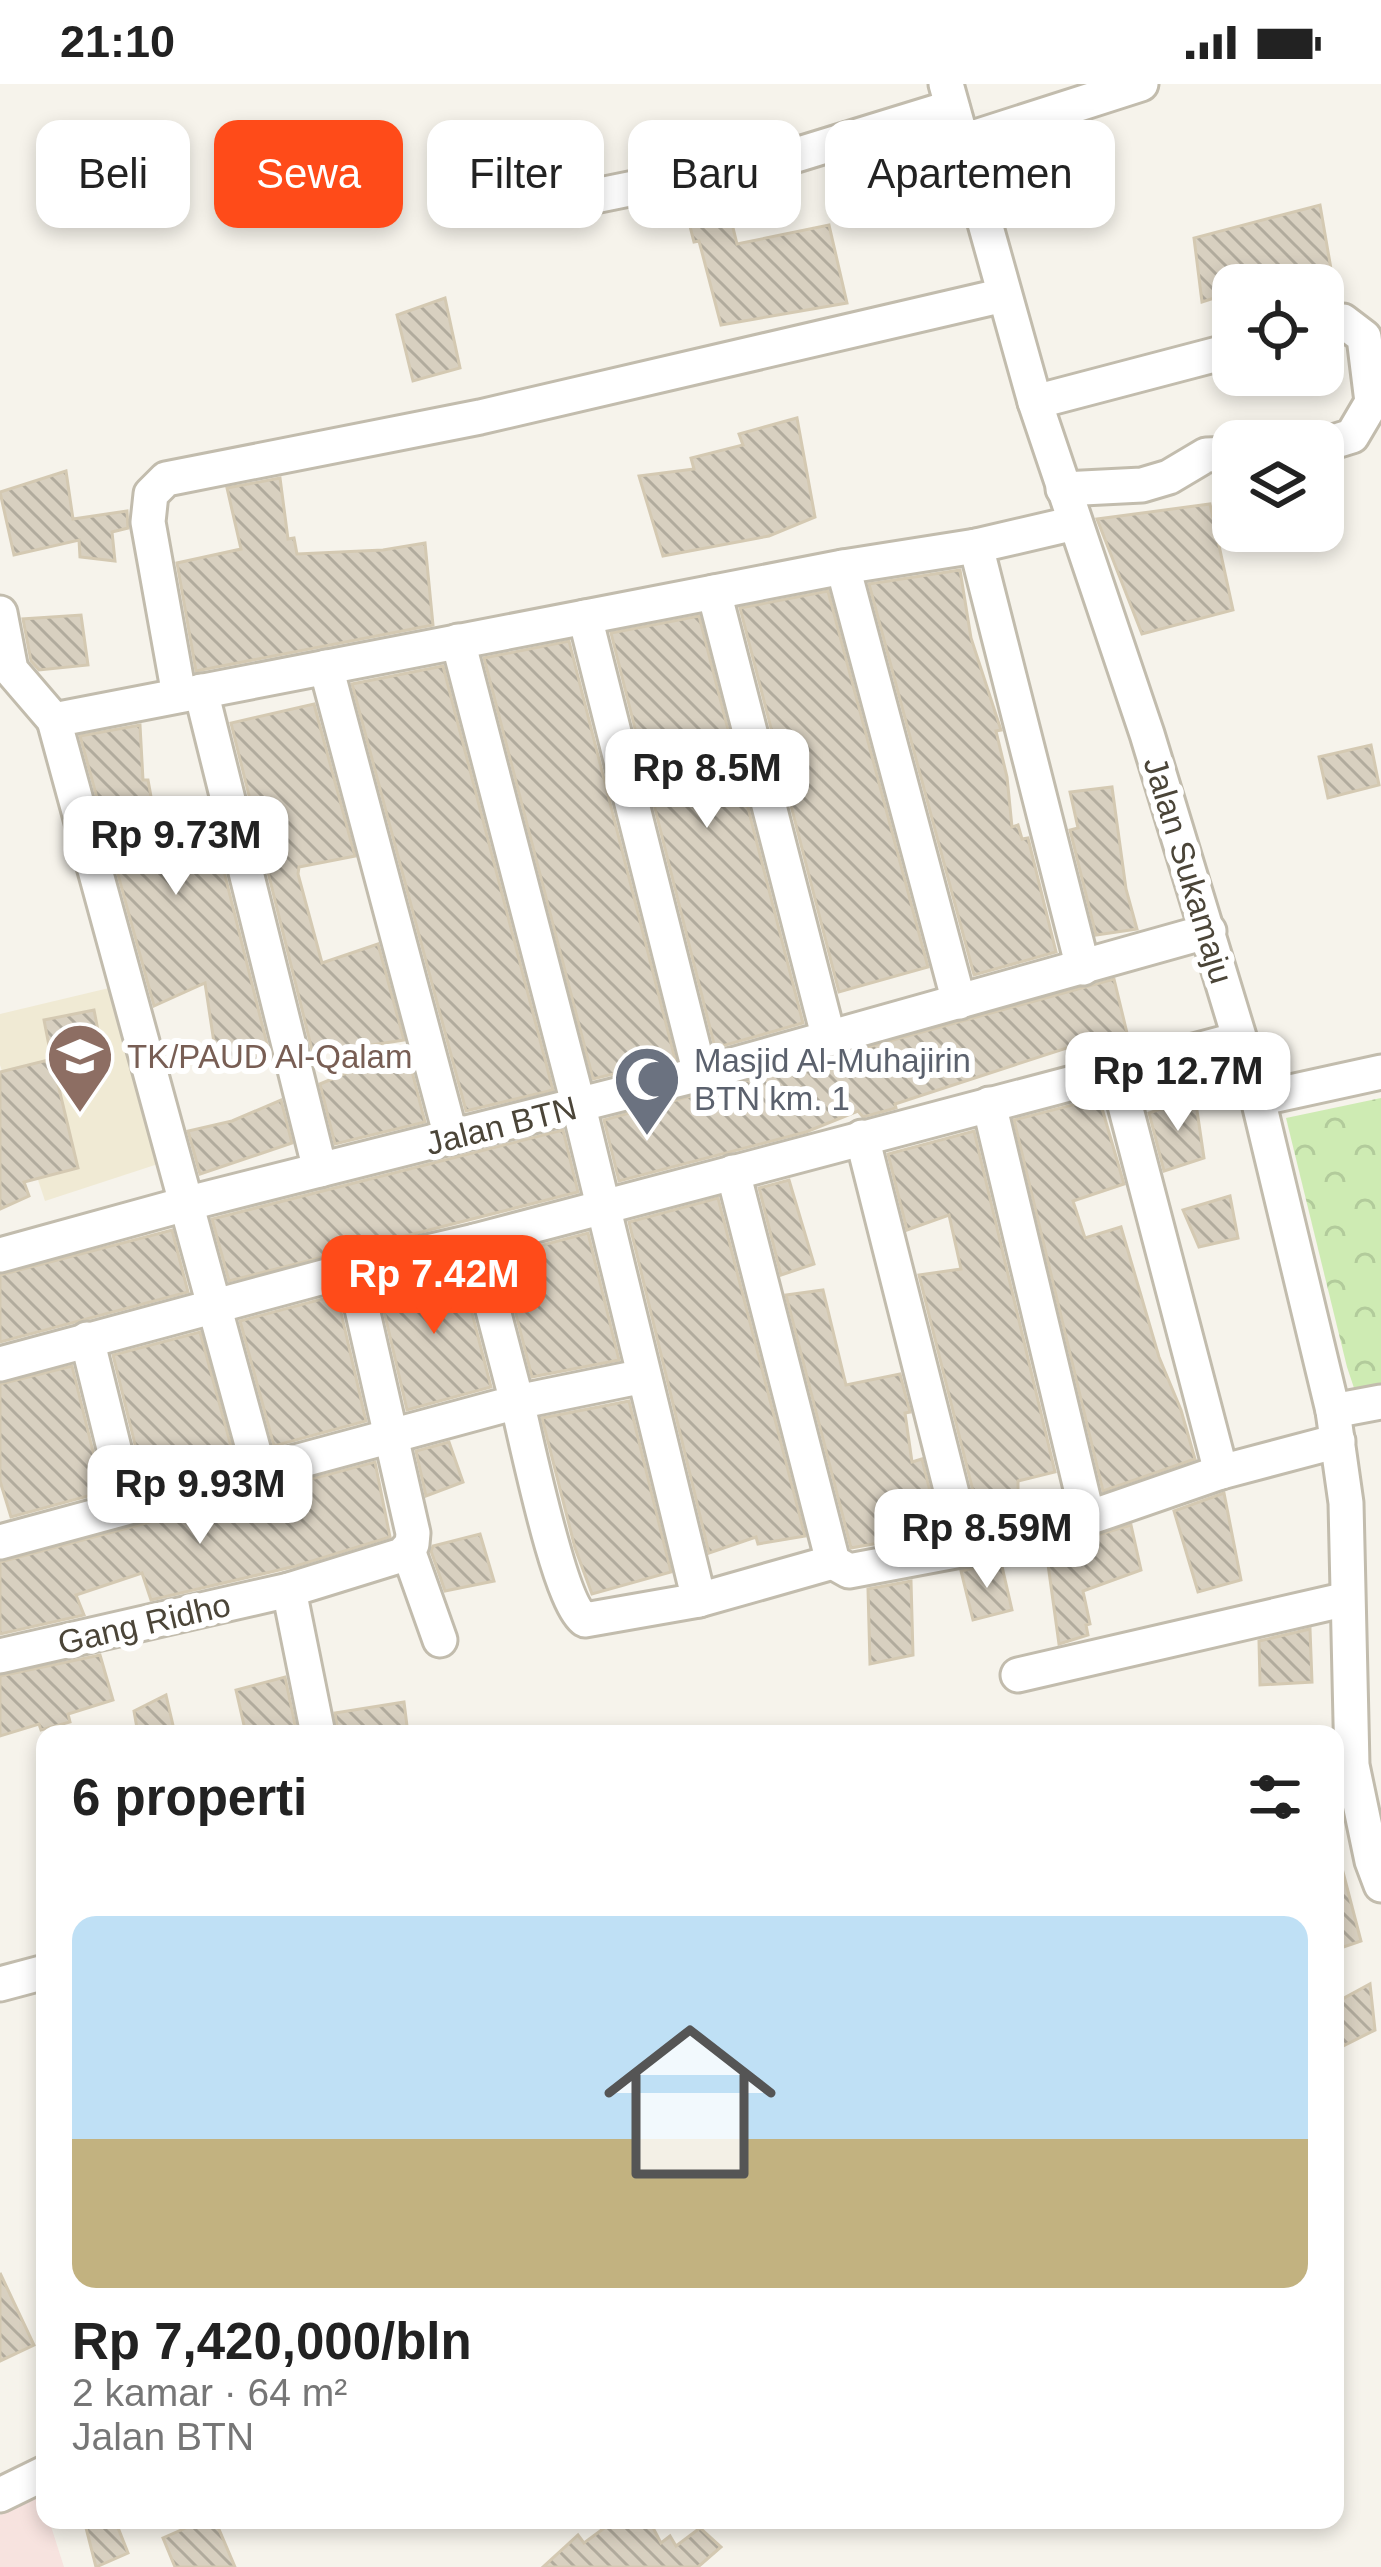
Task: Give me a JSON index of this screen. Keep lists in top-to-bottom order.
{
  "streets": {
    "street": ["Jalan Sukamaju", "Jalan BTN", "Gang Ridho"]
  },
  "crossings": [
    ["Jalan Sukamaju", "Jalan BTN"]
  ],
  "places": {
    "school or university": ["TK/PAUD Al-Qalam"],
    "mosque": ["Masjid Al-Muhajirin BTN km. 1"]
  },
  "page": {
    "status": "21:10",
    "chip": [
      "Beli",
      "Sewa",
      "Filter",
      "Baru",
      "Apartemen"
    ],
    "price": [
      "Rp 8.5M",
      "Rp 9.73M",
      "Rp 12.7M",
      "Rp 7.42M",
      "Rp 9.93M",
      "Rp 8.59M"
    ],
    "heading": "6 properti",
    "list": [
      {
        "name": "Rp 7,420,000/bln",
        "note": "2 kamar · 64 m² · Jalan BTN"
      }
    ]
  }
}
